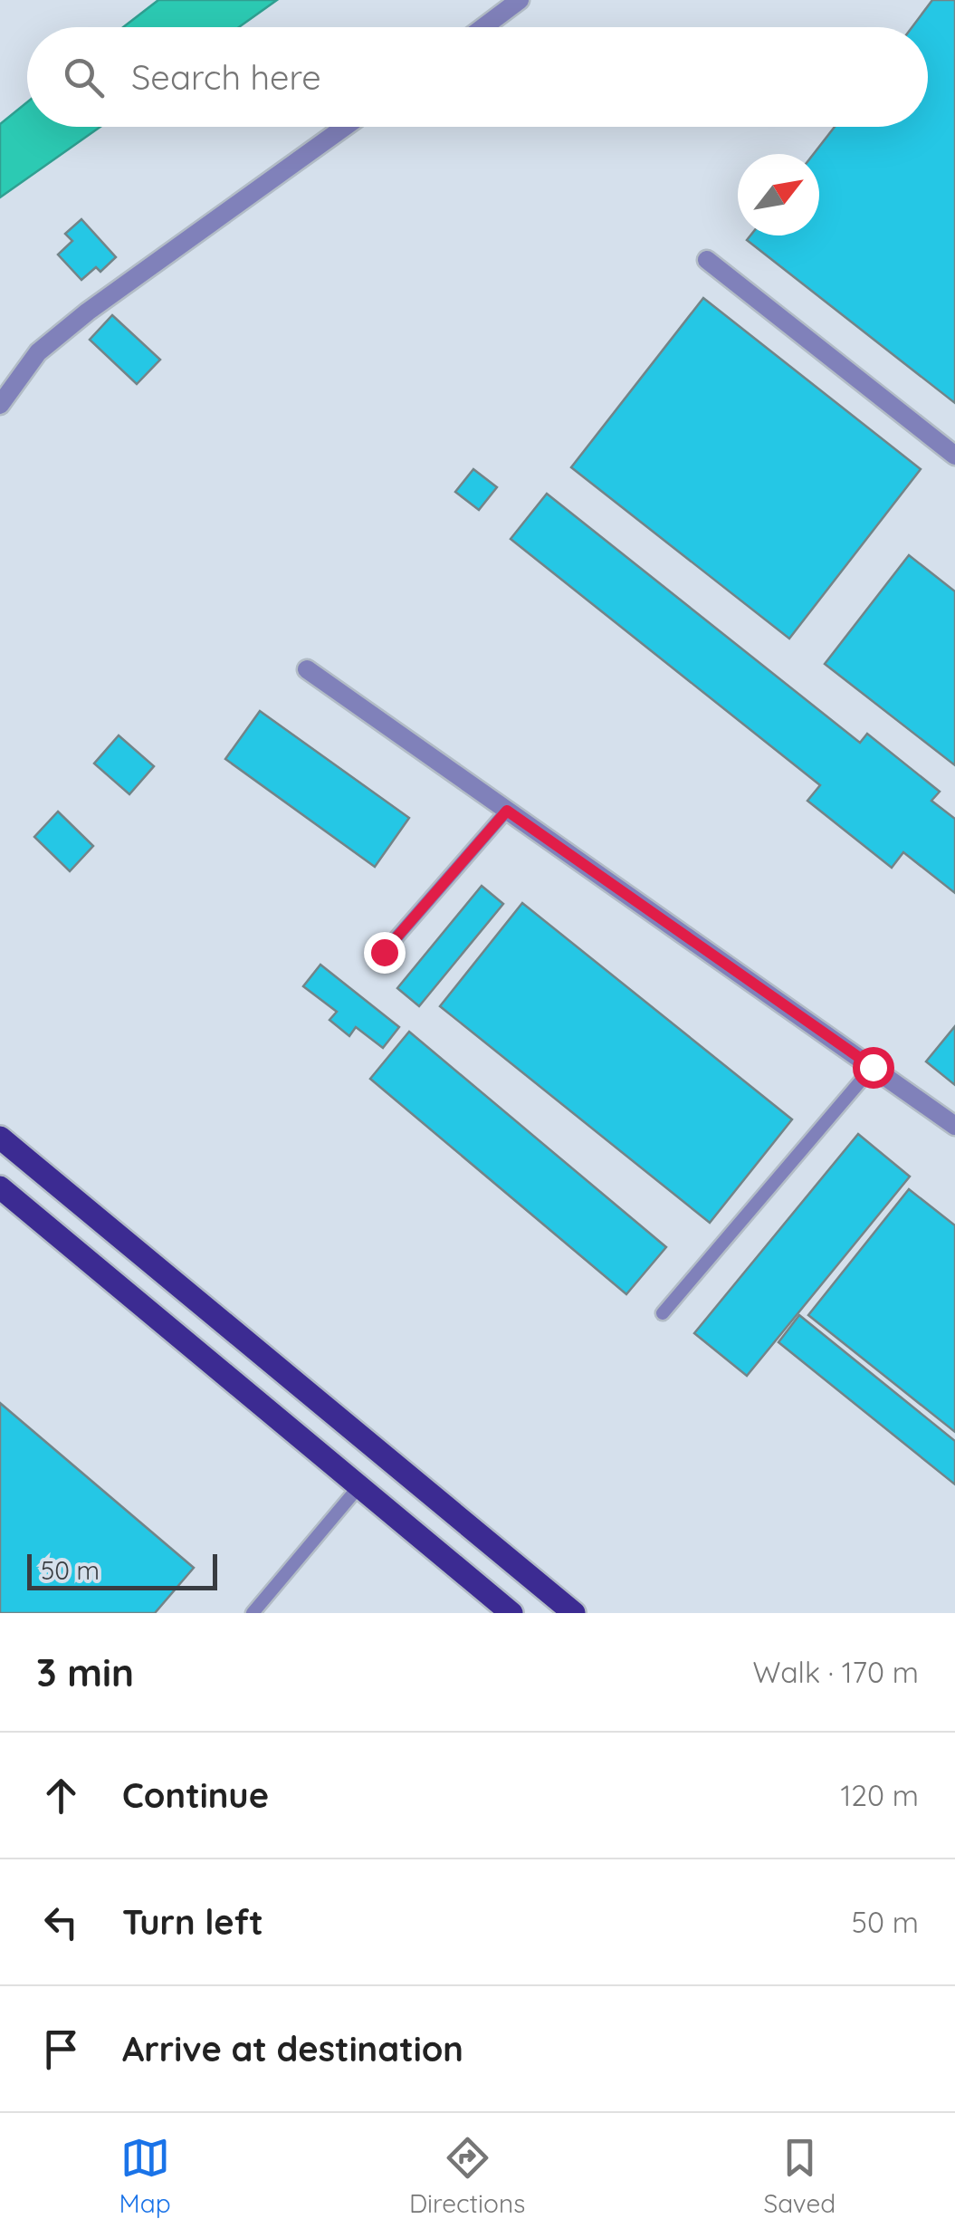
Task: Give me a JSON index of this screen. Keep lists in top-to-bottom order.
{
  "scale_bar": "50 m",
  "north": "top right",
  "page": {
    "search": "Search here",
    "scale": "50 m",
    "heading": ["3 min", "Walk · 170 m"],
    "list": [
      ["Continue", "120 m"],
      ["Turn left", "50 m"],
      "Arrive at destination"
    ],
    "nav": ["Map", "Directions", "Saved"]
  }
}
